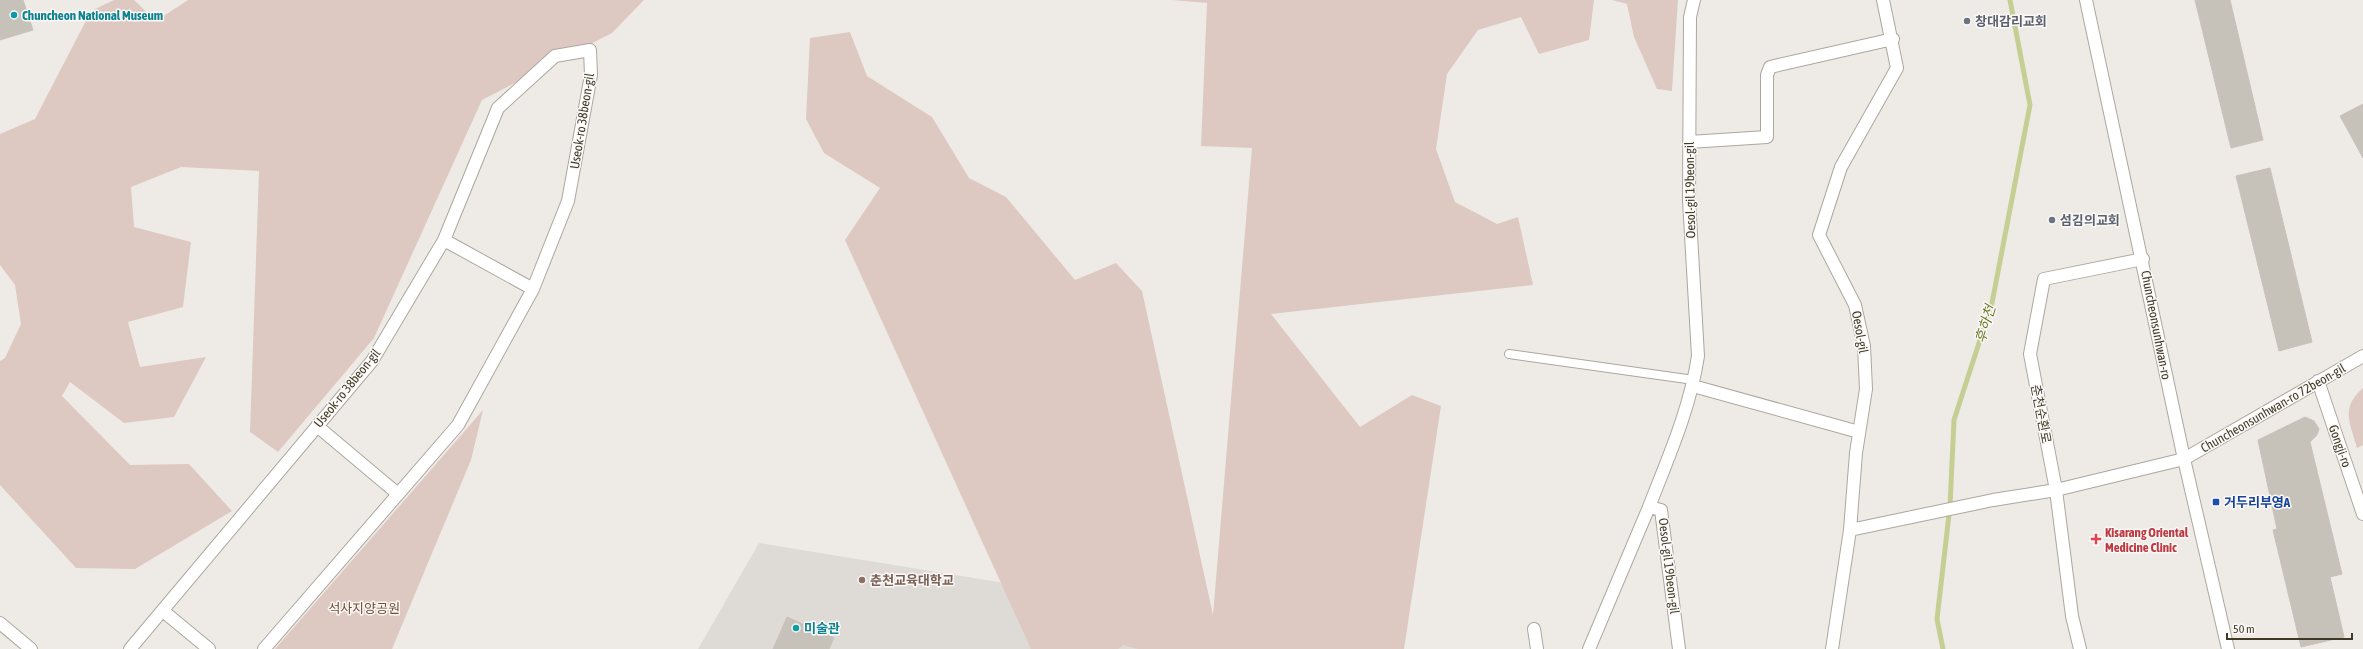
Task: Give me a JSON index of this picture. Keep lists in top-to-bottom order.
{
  "streets": {
    "street": [
      "Useok-ro 38beon-gil",
      "Oesol-gil 19beon-gil",
      "Chuncheonsunhwan-ro",
      "Oesol-gil",
      "Chuncheonsunhwan-ro 72beon-gil",
      "춘천순환로",
      "Gongji-ro"
    ]
  },
  "crossings": [
    ["Chuncheonsunhwan-ro", "Chuncheonsunhwan-ro 72beon-gil"],
    ["Chuncheonsunhwan-ro", "춘천순환로"],
    ["Oesol-gil", "Chuncheonsunhwan-ro 72beon-gil"],
    ["Chuncheonsunhwan-ro 72beon-gil", "춘천순환로"],
    ["Chuncheonsunhwan-ro 72beon-gil", "Gongji-ro"]
  ],
  "water": ["후하천"],
  "parks": ["석사지양공원"],
  "places": {
    "other": [
      "Chuncheon National Museum",
      "창대감리교회",
      "섬김의교회",
      "춘천교육대학교",
      "미술관"
    ],
    "transit": ["거두리부영A"],
    "health": ["Kisarang Oriental Medicine Clinic"]
  },
  "scale_bar": "50 m"
}
